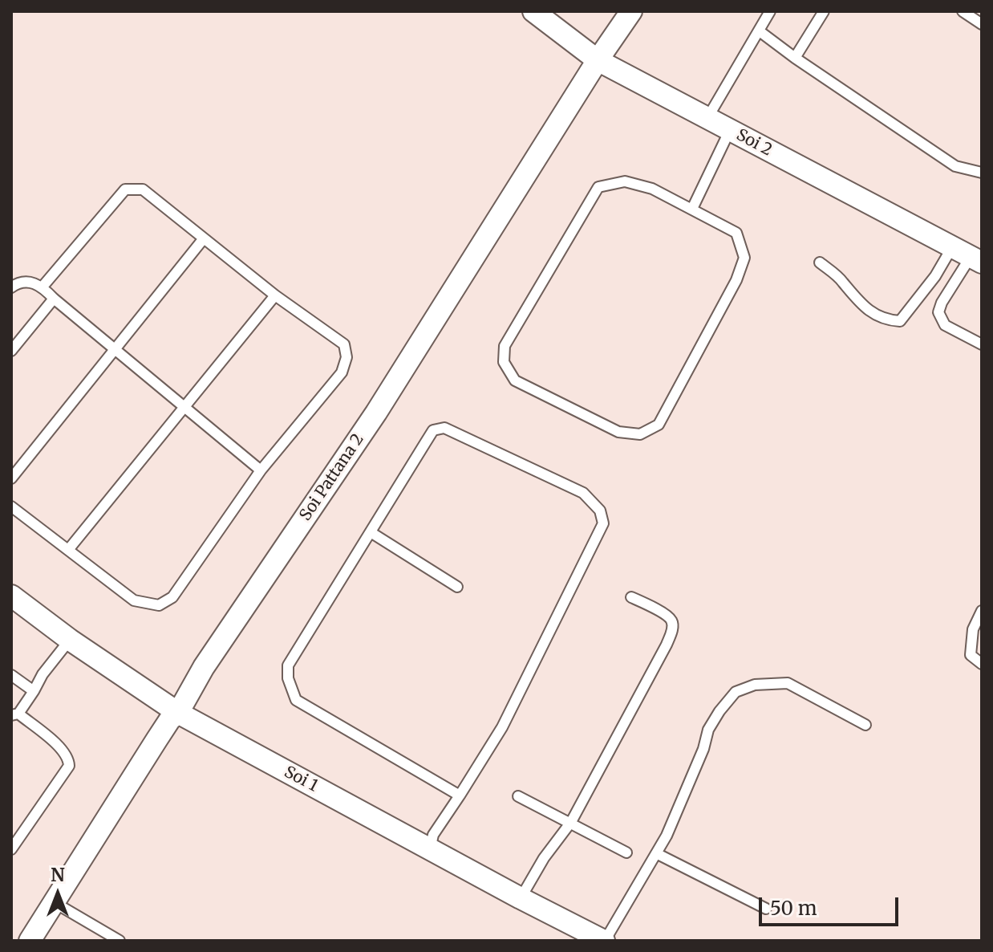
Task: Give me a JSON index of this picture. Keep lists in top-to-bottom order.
{
  "streets": {
    "street": ["Soi 2", "Soi Pattana 2", "Soi 1"]
  },
  "crossings": [
    ["Soi 2", "Soi Pattana 2"],
    ["Soi Pattana 2", "Soi 1"]
  ],
  "scale_bar": "50 m",
  "north": "top"
}
